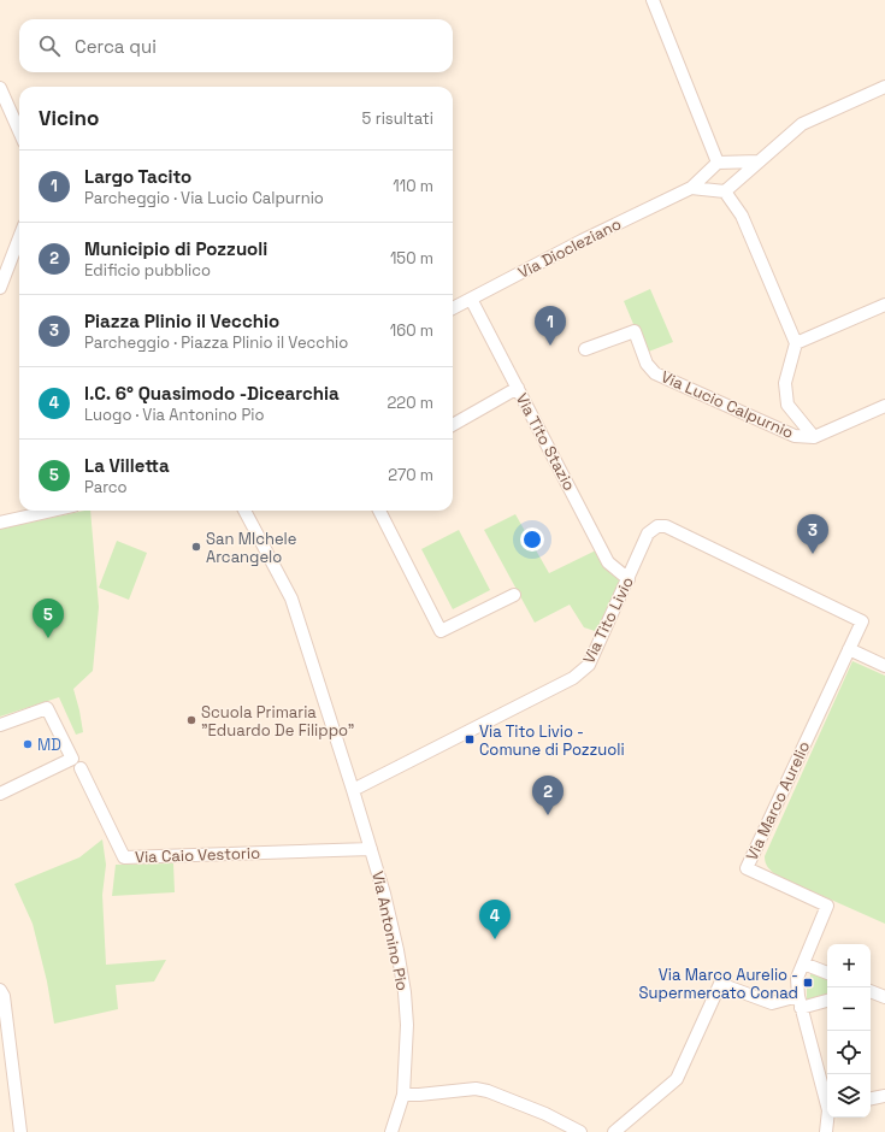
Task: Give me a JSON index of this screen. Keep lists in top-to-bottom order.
{
  "streets": {
    "street": [
      "Via Diocleziano",
      "Via Lucio Calpurnio",
      "Via Tito Stazio",
      "Via Tito Livio",
      "Via Marco Aurelio",
      "Via Caio Vestorio",
      "Via Antonino Pio"
    ]
  },
  "crossings": [
    ["Via Diocleziano", "Via Tito Stazio"],
    ["Via Tito Stazio", "Via Tito Livio"],
    ["Via Tito Livio", "Via Marco Aurelio"],
    ["Via Tito Livio", "Via Antonino Pio"],
    ["Via Caio Vestorio", "Via Antonino Pio"]
  ],
  "places": {
    "other": ["San MIchele Arcangelo", "Scuola Primaria \"Eduardo De Filippo\"", "MD"],
    "transit": ["Via Tito Livio - Comune di Pozzuoli", "Via Marco Aurelio - Supermercato Conad"]
  },
  "page": {
    "search": "Cerca qui",
    "heading": ["Vicino", "5 risultati"],
    "list": [
      {
        "mark": "1",
        "name": "Largo Tacito",
        "note": "Parcheggio · Via Lucio Calpurnio",
        "value": "110 m"
      },
      {
        "mark": "2",
        "name": "Municipio di Pozzuoli",
        "note": "Edificio pubblico",
        "value": "150 m"
      },
      {
        "mark": "3",
        "name": "Piazza Plinio il Vecchio",
        "note": "Parcheggio · Piazza Plinio il Vecchio",
        "value": "160 m"
      },
      {
        "mark": "4",
        "name": "I.C. 6° Quasimodo -Dicearchia",
        "note": "Luogo · Via Antonino Pio",
        "value": "220 m"
      },
      {
        "mark": "5",
        "name": "La Villetta",
        "note": "Parco",
        "value": "270 m"
      }
    ],
    "pins": [
      "1",
      "3",
      "5",
      "2",
      "4"
    ],
    "map_buttons": ["+", "−"]
  }
}
